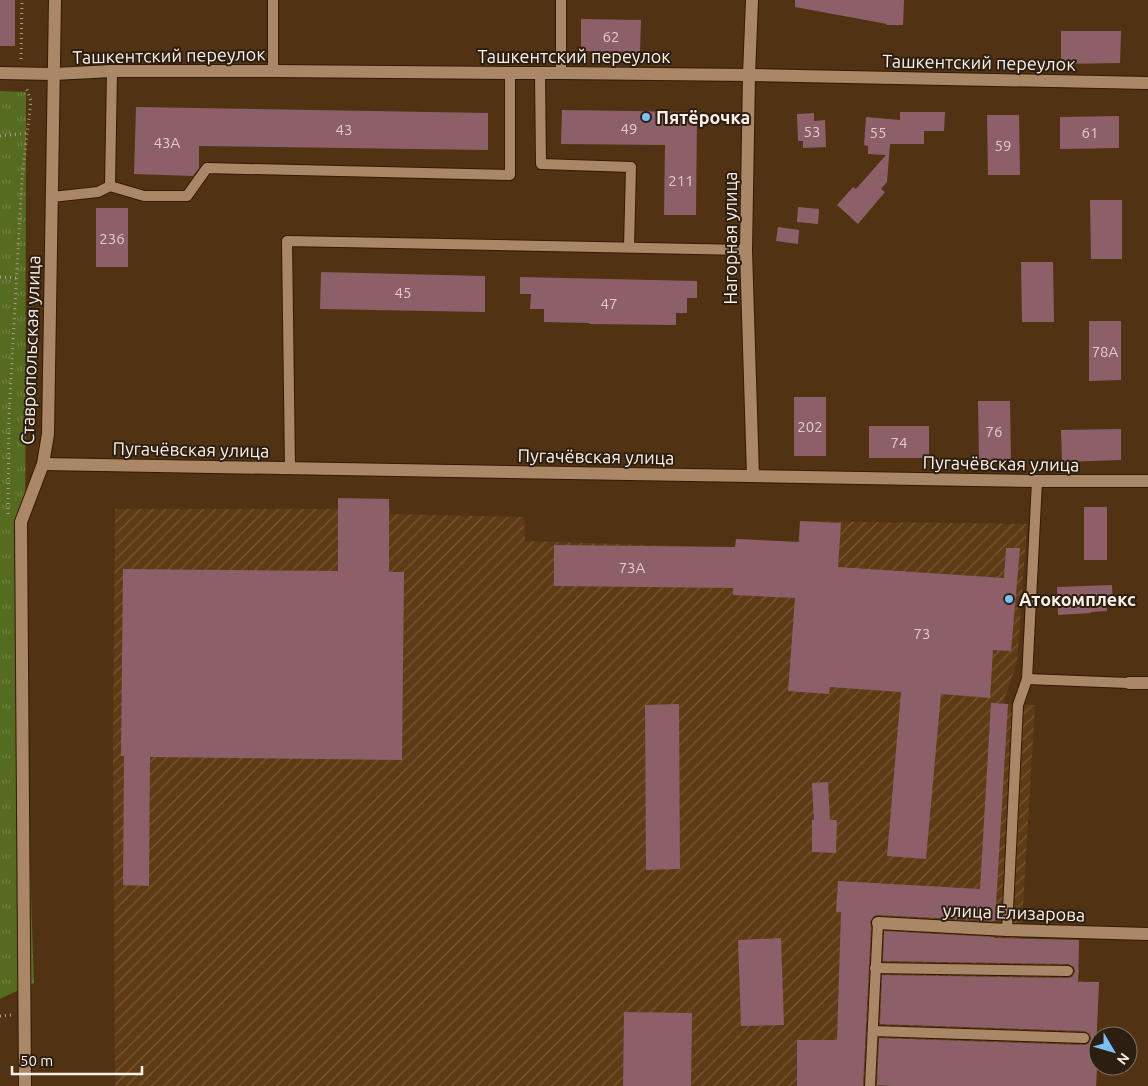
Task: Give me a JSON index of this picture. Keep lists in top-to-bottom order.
{
  "streets": {
    "street": [
      "Ташкентский переулок",
      "Нагорная улица",
      "Ставропольская улица",
      "Пугачёвская улица",
      "улица Елизарова"
    ]
  },
  "crossings": [
    ["Ташкентский переулок", "Нагорная улица"],
    ["Ташкентский переулок", "Ставропольская улица"],
    ["Нагорная улица", "Пугачёвская улица"],
    ["Ставропольская улица", "Пугачёвская улица"]
  ],
  "places": ["Пятёрочка", "Атокомплекс"],
  "house_numbers": [
    "62",
    "49",
    "43",
    "53",
    "55",
    "61",
    "43А",
    "59",
    "211",
    "236",
    "45",
    "47",
    "78А",
    "202",
    "76",
    "74",
    "73А",
    "73"
  ],
  "scale_bar": "50 m",
  "north": "bottom right"
}
